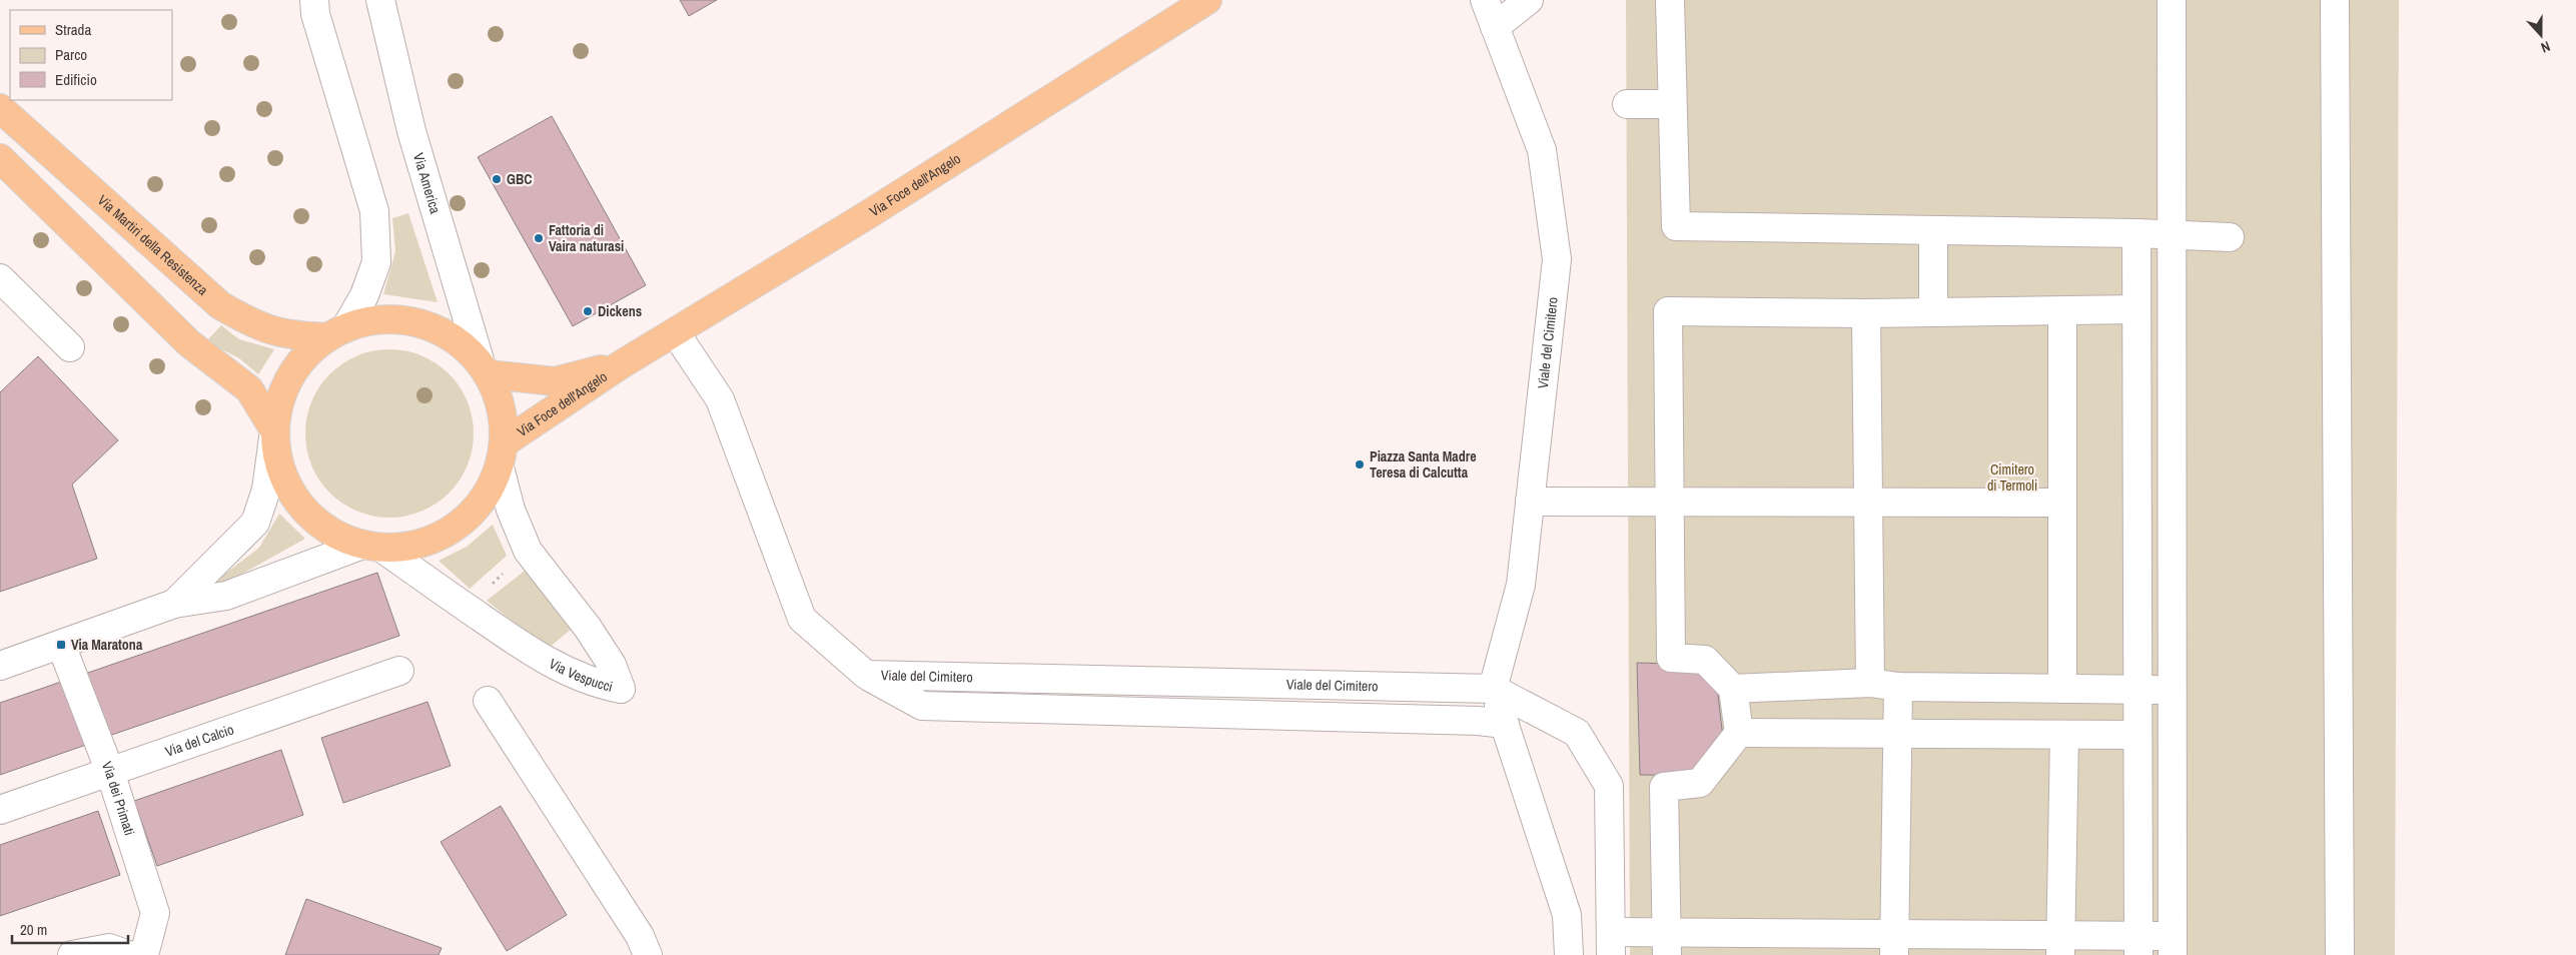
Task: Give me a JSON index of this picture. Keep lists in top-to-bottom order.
{
  "streets": {
    "main road": ["Via Foce dell'Angelo", "Via Martiri della Resistenza"],
    "street": [
      "Via America",
      "Viale del Cimitero",
      "Via Vespucci",
      "Via del Calcio",
      "Via dei Primati"
    ]
  },
  "crossings": [
    ["Via America", "Via Foce dell'Angelo"],
    ["Via America", "Via Martiri della Resistenza"],
    ["Via Foce dell'Angelo", "Via Martiri della Resistenza"],
    ["Via Foce dell'Angelo", "Viale del Cimitero"],
    ["Via Foce dell'Angelo", "Via Vespucci"],
    ["Via Martiri della Resistenza", "Via Vespucci"],
    ["Via del Calcio", "Via dei Primati"]
  ],
  "parks": ["Cimitero di Termoli"],
  "places": {
    "other": [
      "GBC",
      "Fattoria di Vaira naturasi",
      "Dickens",
      "Piazza Santa Madre Teresa di Calcutta"
    ],
    "transit": ["Via Maratona"]
  },
  "legend": ["Strada", "Parco", "Edificio"],
  "scale_bar": "20 m",
  "north": "bottom"
}
